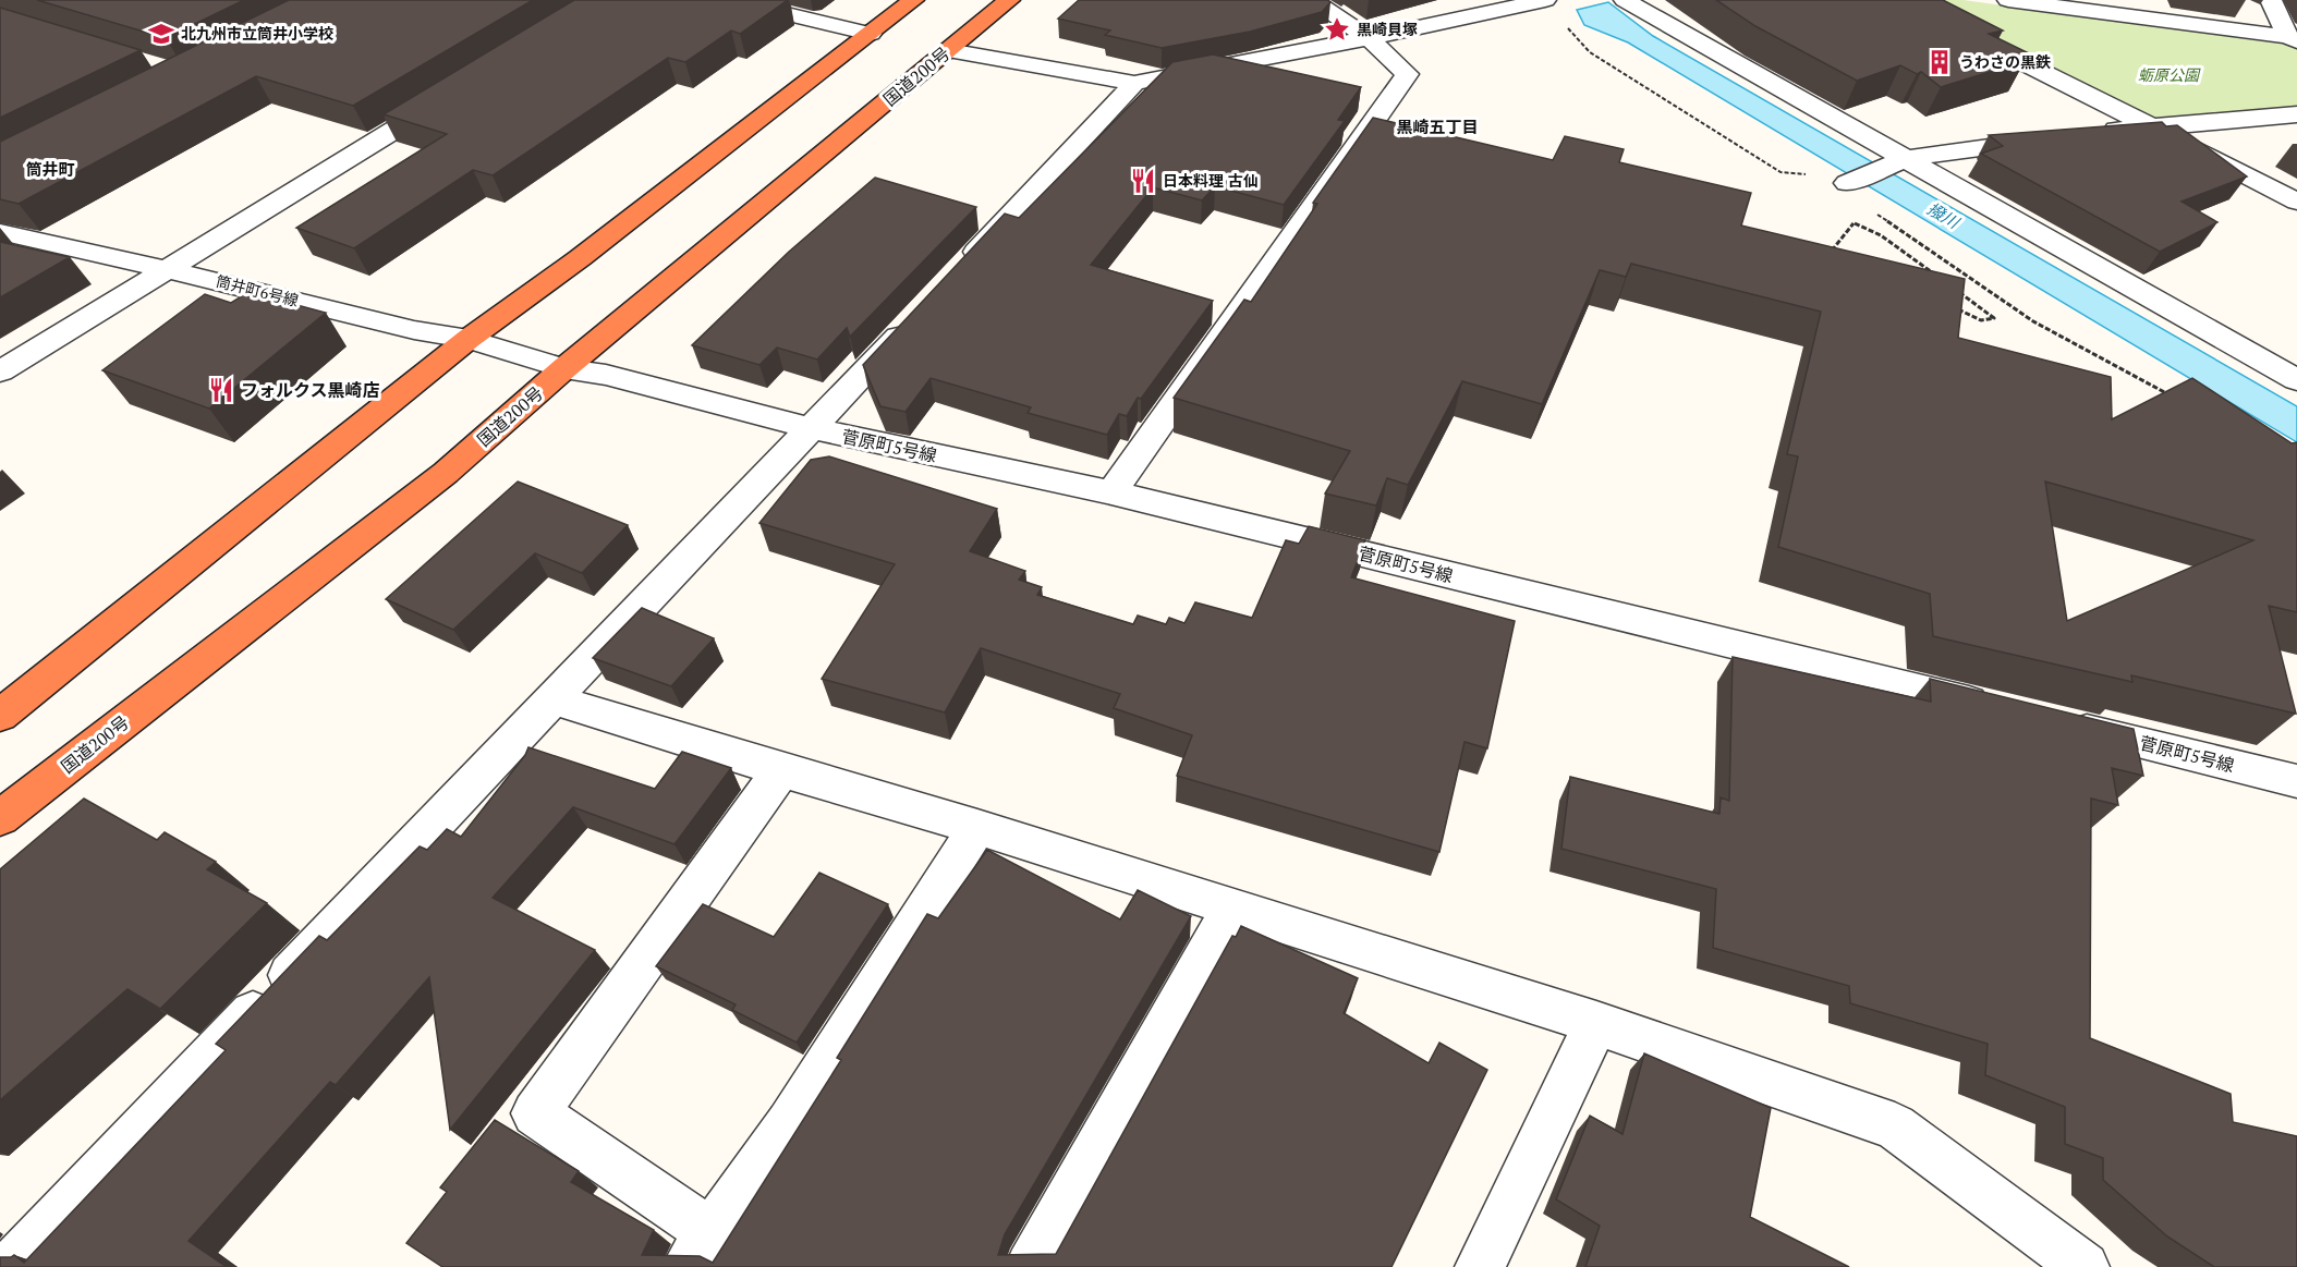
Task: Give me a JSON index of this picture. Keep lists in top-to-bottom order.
{
  "streets": {
    "highway": ["国道200号"],
    "street": ["筒井町6号線", "菅原町5号線"]
  },
  "crossings": [
    ["国道200号", "菅原町5号線"],
    ["筒井町6号線", "菅原町5号線"]
  ],
  "districts": ["黒崎五丁目", "筒井町"],
  "water": ["撥川"],
  "parks": ["蛎原公園"],
  "places": {
    "place": ["黒崎貝塚"],
    "school or university": ["北九州市立筒井小学校"],
    "building": ["うわさの黒鉄"],
    "restaurant": ["日本料理 古仙", "フォルクス黒崎店"]
  }
}
